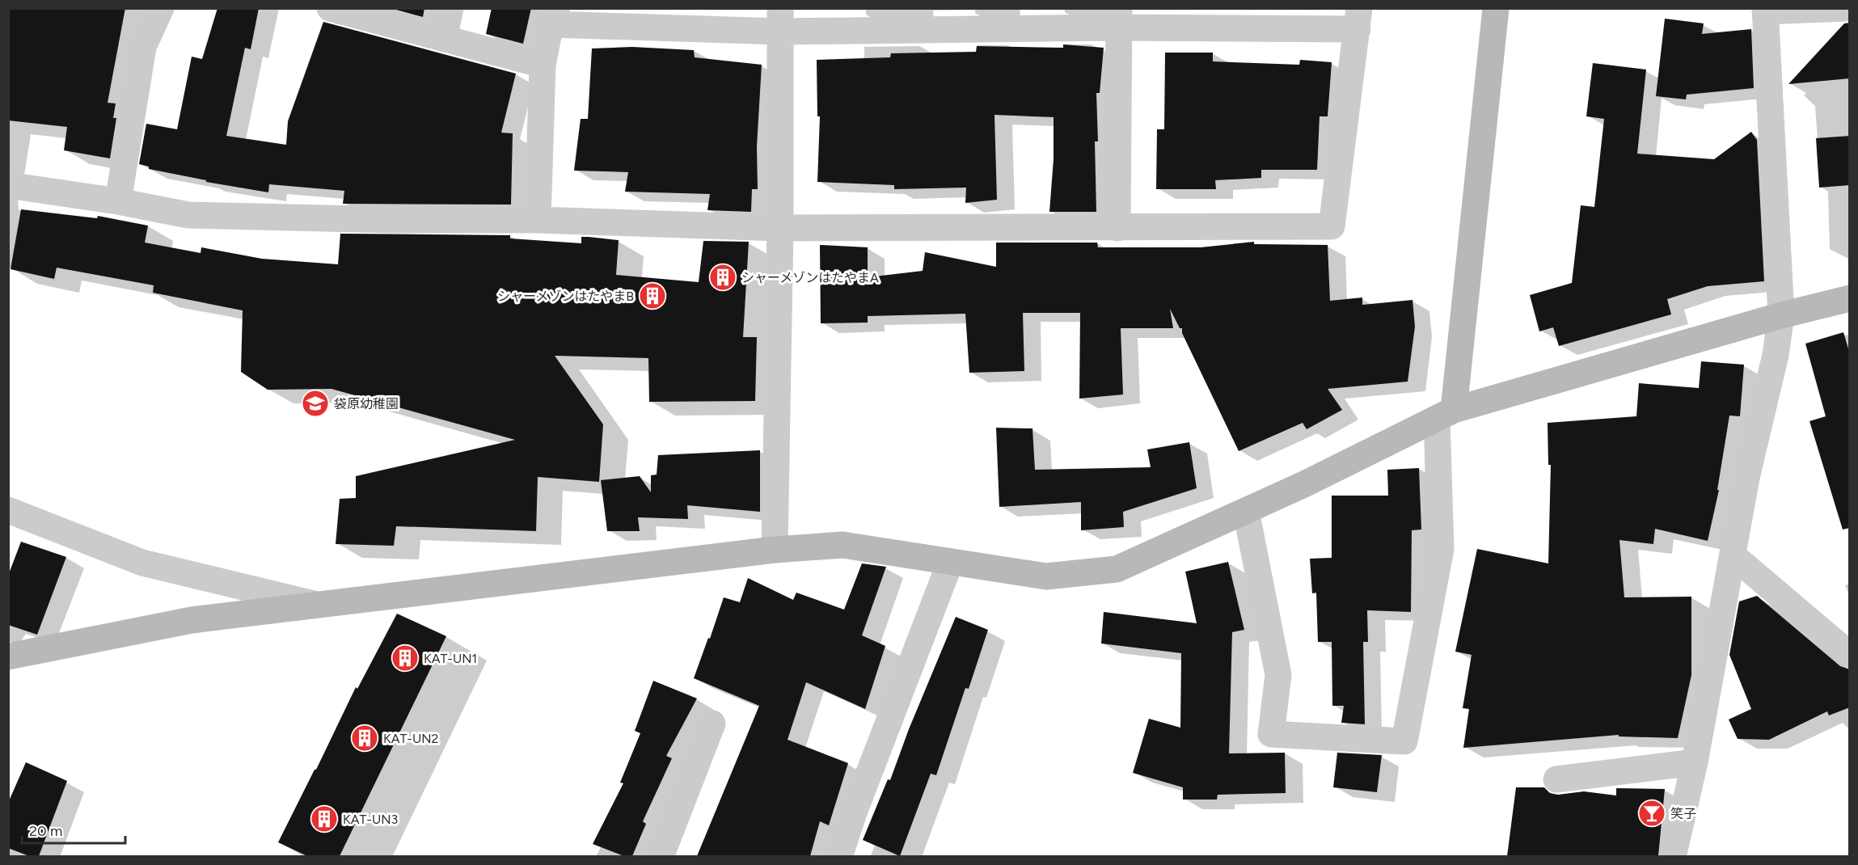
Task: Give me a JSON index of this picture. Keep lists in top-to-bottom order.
{
  "places": {
    "building": [
      "シャーメゾンはたやまA",
      "シャーメゾンはたやまB",
      "KAT-UN1",
      "KAT-UN2",
      "KAT-UN3"
    ],
    "school or university": ["袋原幼稚園"],
    "bar": ["笑子"]
  },
  "scale_bar": "20 m"
}
